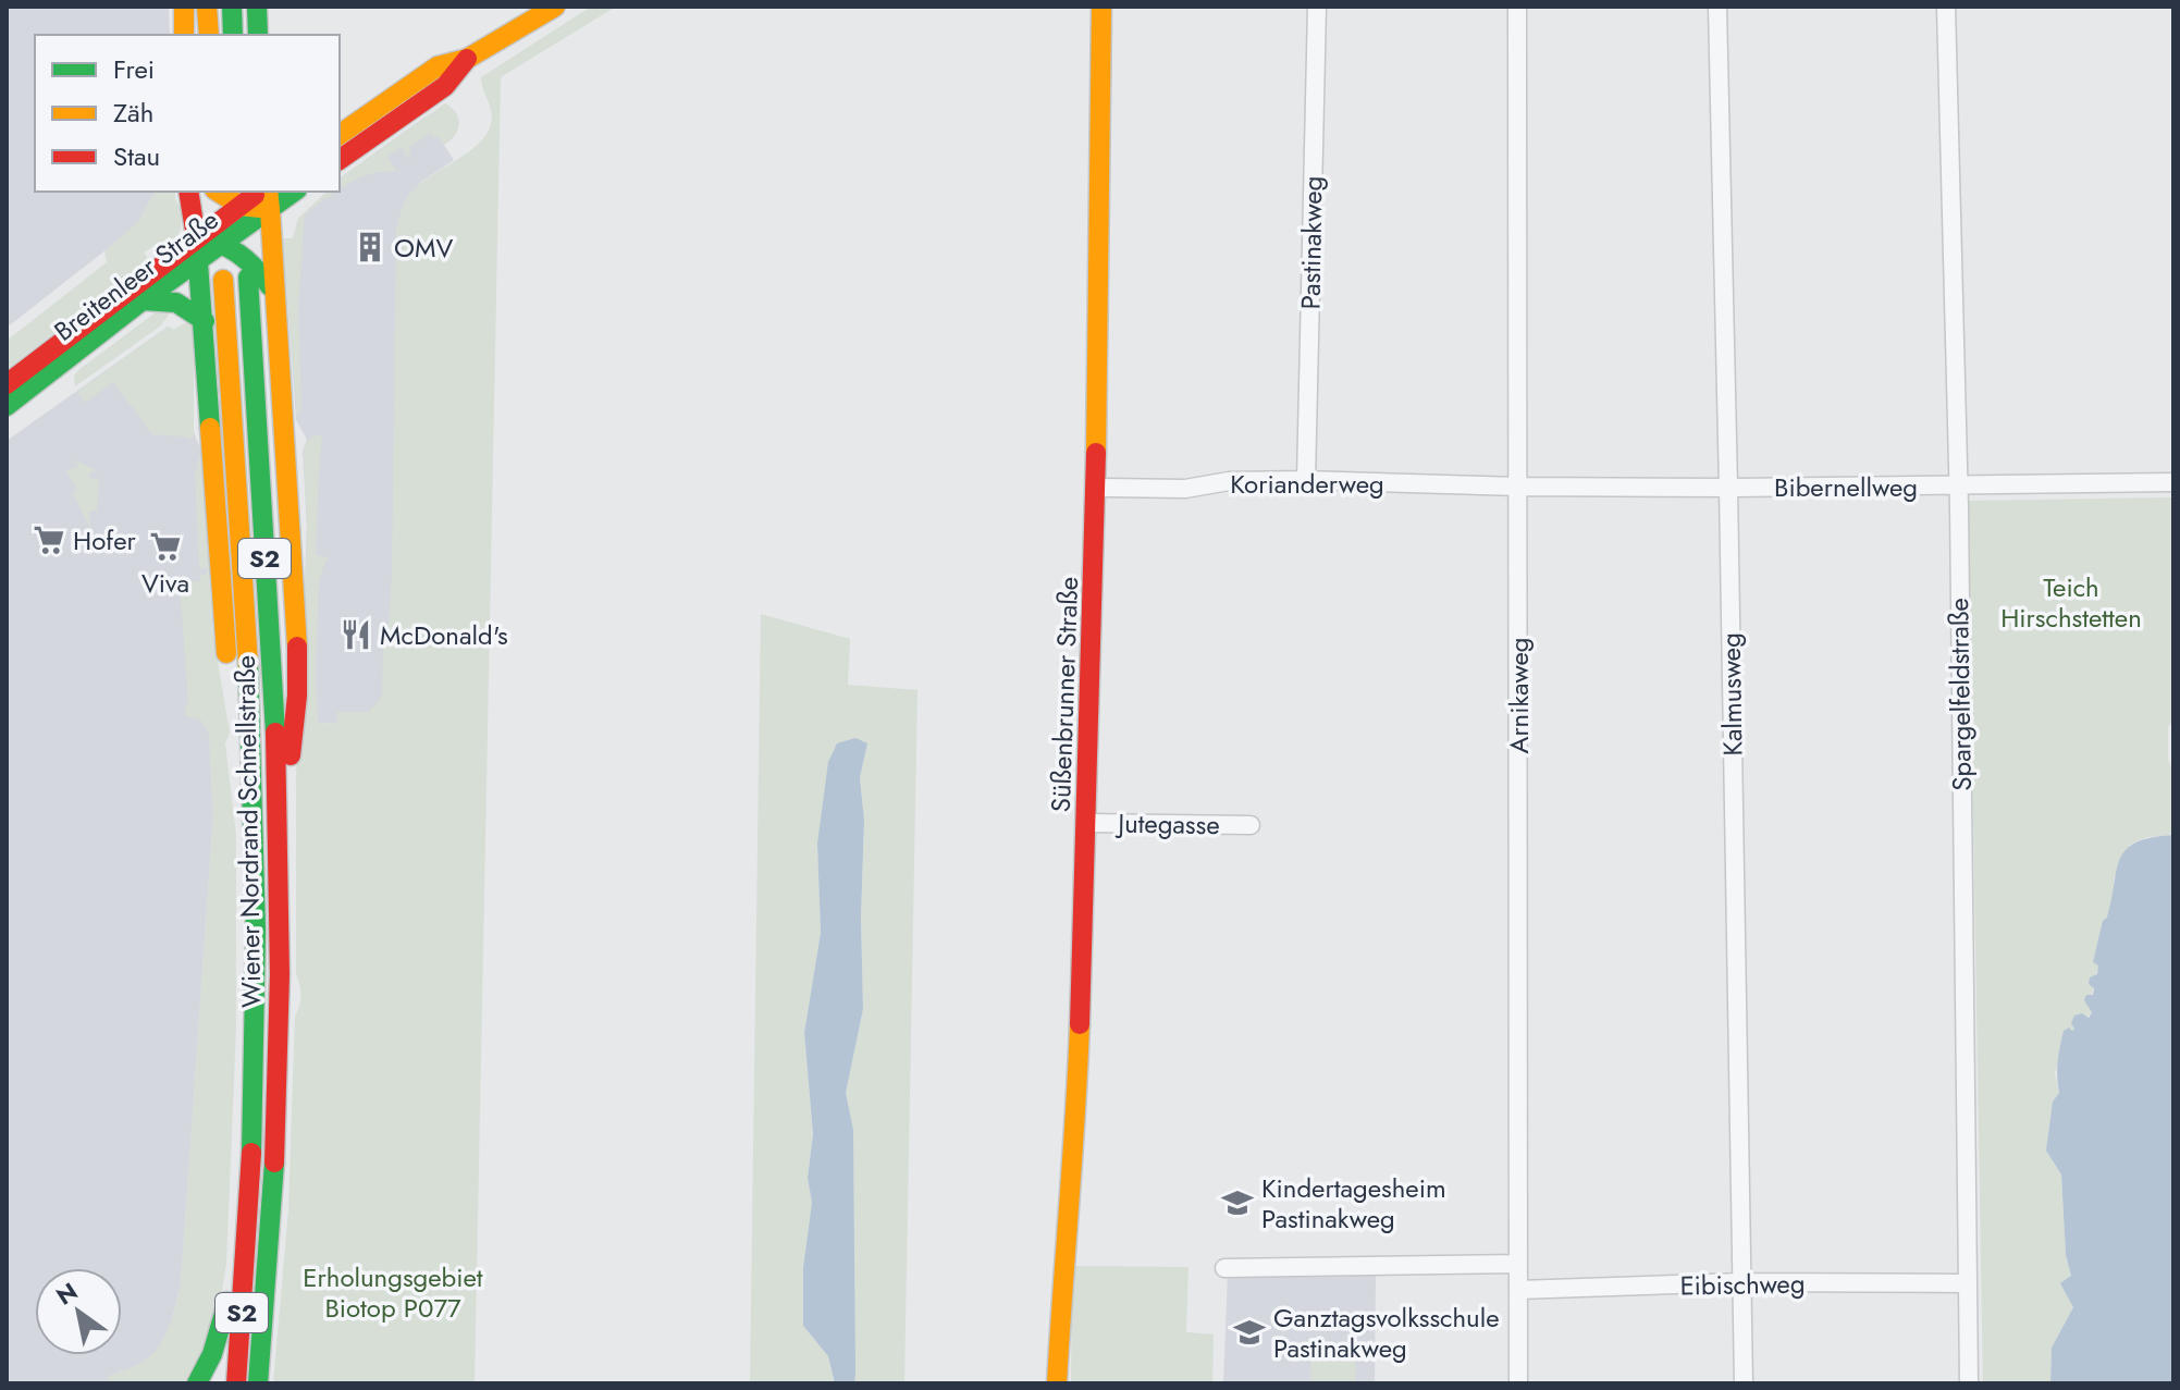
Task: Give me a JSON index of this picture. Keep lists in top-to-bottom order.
{
  "streets": {
    "main road": [
      "Breitenleer Straße",
      "S2",
      "Süßenbrunner Straße",
      "Wiener Nordrand Schnellstraße"
    ],
    "street": [
      "Pastinakweg",
      "Korianderweg",
      "Bibernellweg",
      "Kalmusweg",
      "Spargelfeldstraße",
      "Arnikaweg",
      "Jutegasse",
      "Eibischweg"
    ]
  },
  "crossings": [
    ["Pastinakweg", "Korianderweg"],
    ["Korianderweg", "Bibernellweg"],
    ["Korianderweg", "Süßenbrunner Straße"],
    ["Korianderweg", "Arnikaweg"],
    ["Bibernellweg", "Kalmusweg"],
    ["Bibernellweg", "Spargelfeldstraße"],
    ["Bibernellweg", "Arnikaweg"],
    ["Süßenbrunner Straße", "Jutegasse"],
    ["Kalmusweg", "Eibischweg"],
    ["Spargelfeldstraße", "Eibischweg"],
    ["Arnikaweg", "Eibischweg"]
  ],
  "parks": ["Teich Hirschstetten", "Erholungsgebiet Biotop P077"],
  "places": {
    "building": ["OMV"],
    "supermarket": ["Hofer", "Viva"],
    "restaurant": ["McDonald's"],
    "school or university": ["Kindertagesheim Pastinakweg", "Ganztagsvolksschule Pastinakweg"]
  },
  "legend": ["Frei", "Zäh", "Stau"],
  "north": "top left"
}
